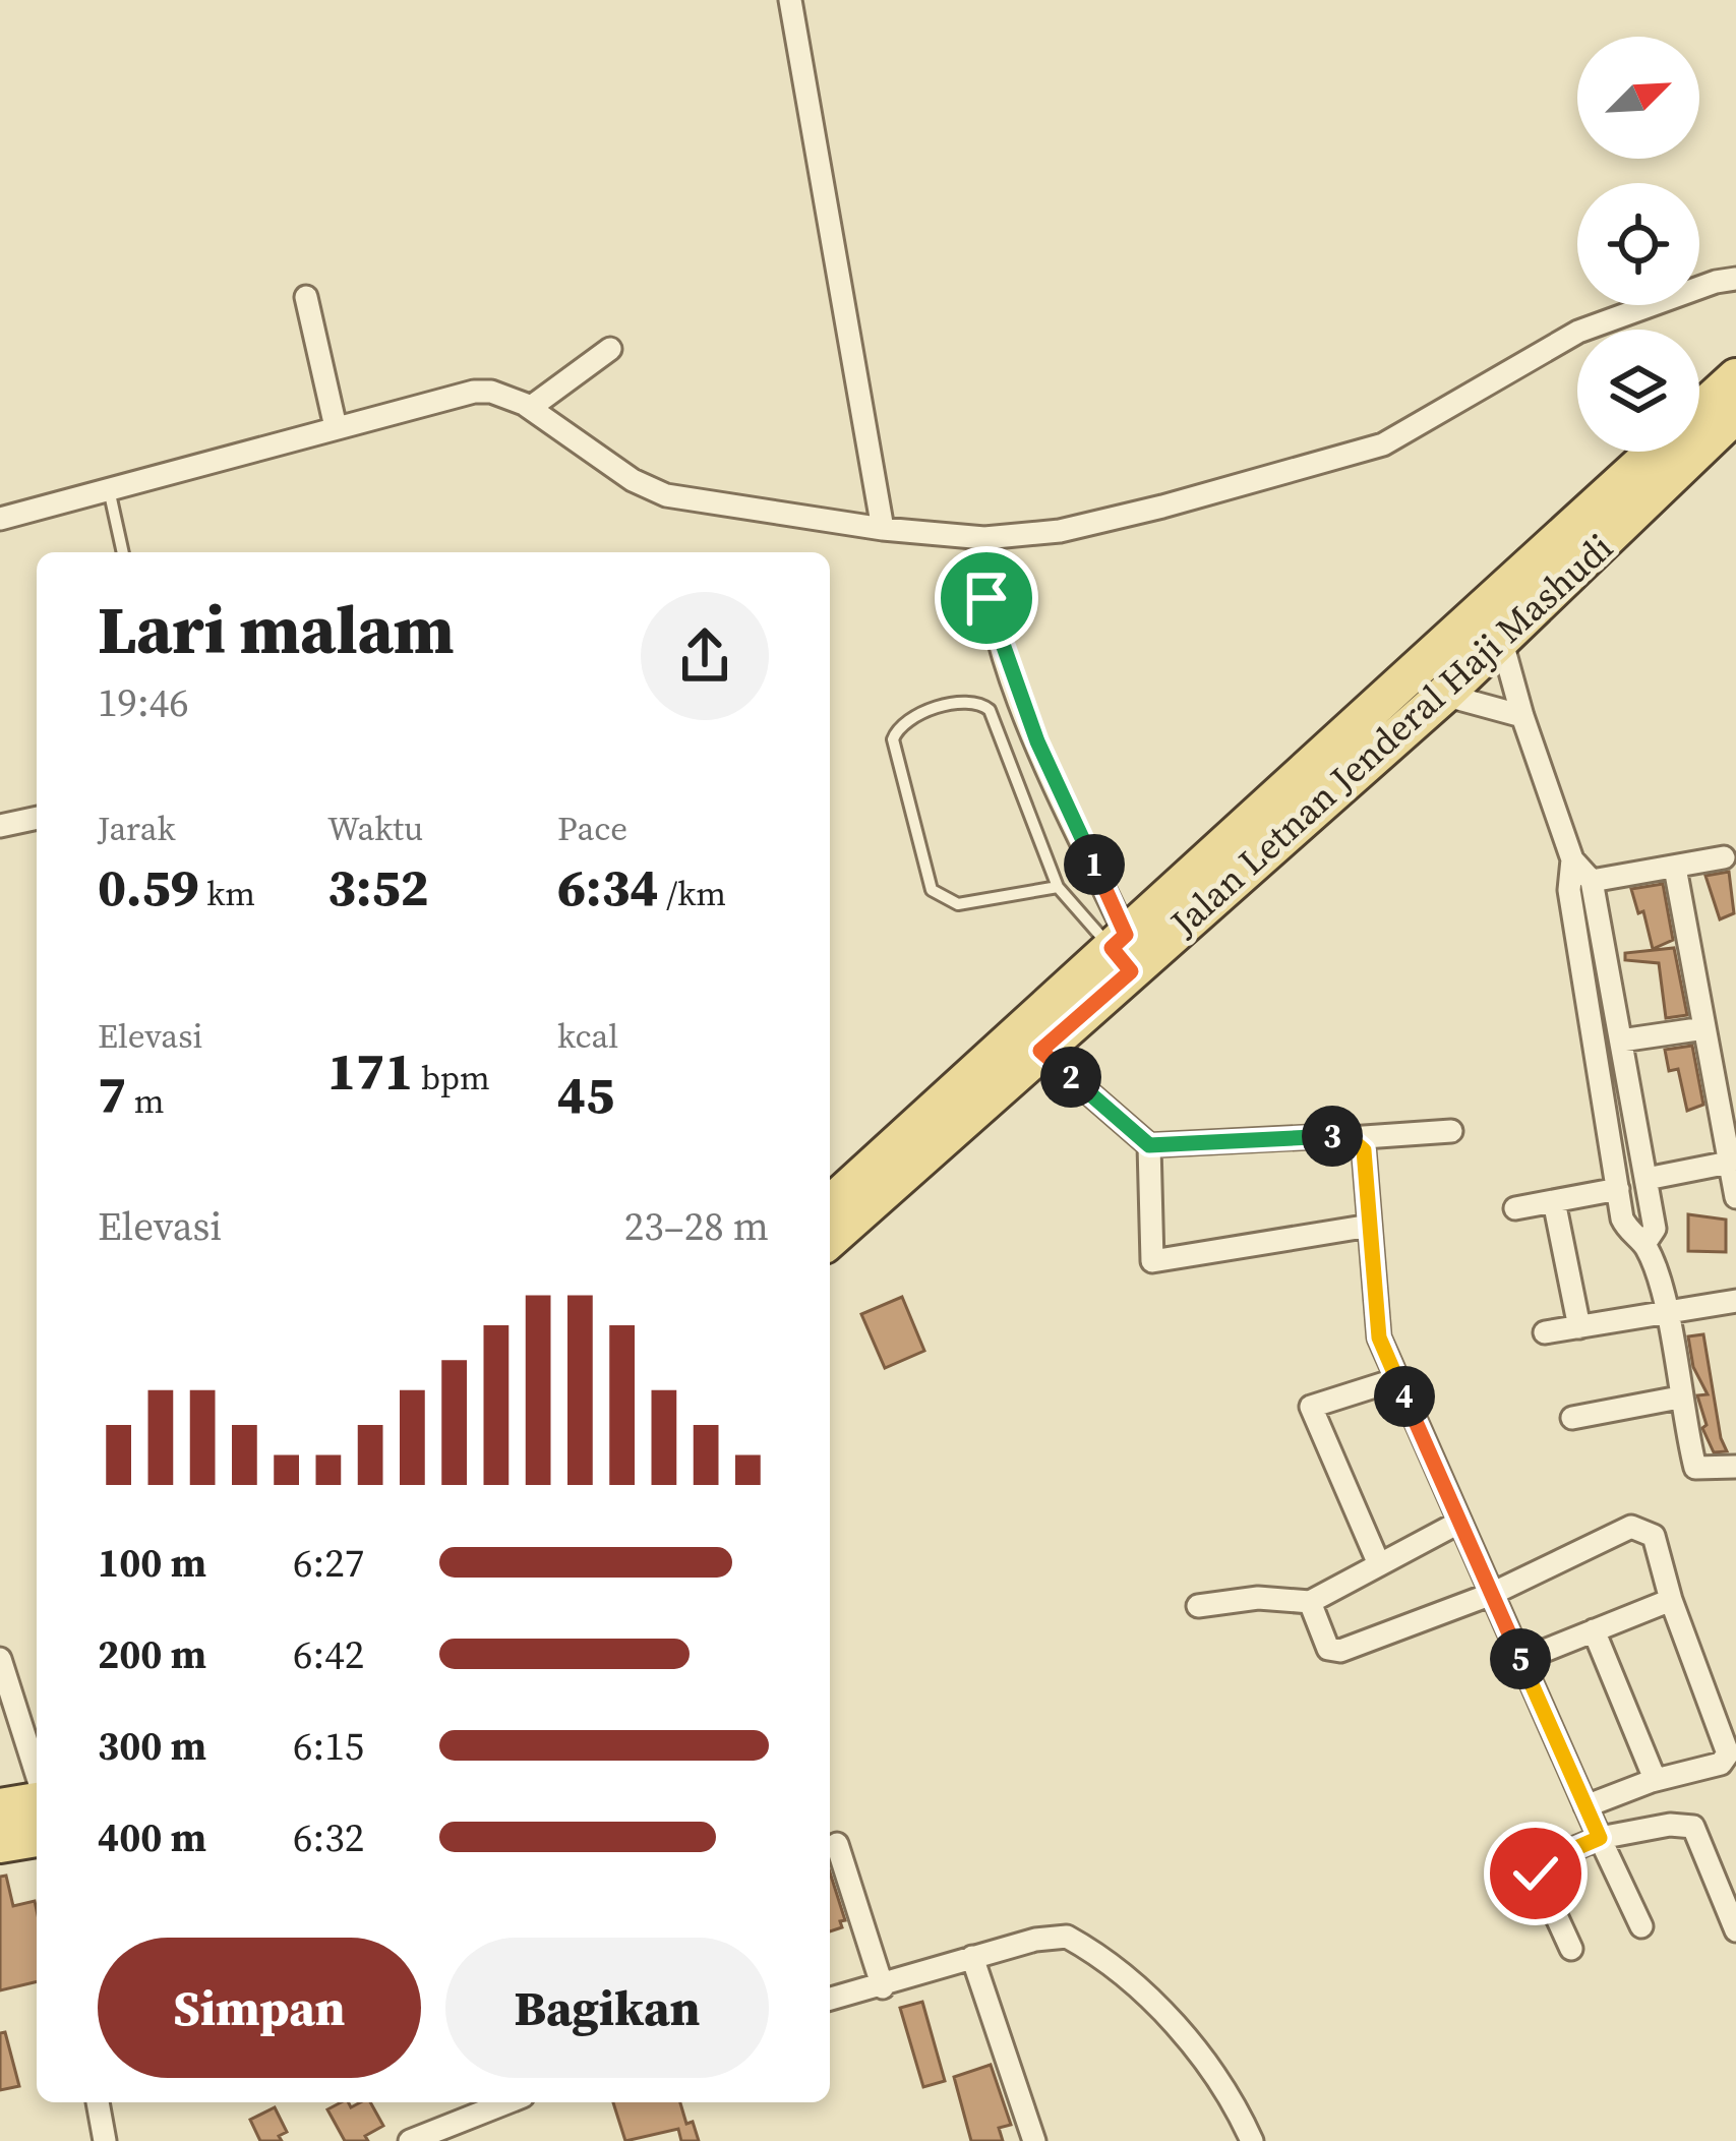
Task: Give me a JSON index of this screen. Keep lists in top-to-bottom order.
{
  "streets": {
    "main road": ["Jalan Letnan Jenderal Haji Mashudi"]
  },
  "north": "top right",
  "page": {
    "heading": ["Lari malam", "19:46"],
    "stats": [
      ["Jarak", "0.59 km"],
      ["Waktu", "3:52"],
      ["Pace", "6:34 /km"],
      ["Elevasi", "7 m"],
      ["171 bpm"],
      ["kcal", "45"]
    ],
    "pins": [
      "1",
      "2",
      "3",
      "4",
      "5"
    ],
    "chart": ["Elevasi", "23–28 m"],
    "list": [
      {
        "name": "100 m",
        "note": "6:27"
      },
      {
        "name": "200 m",
        "note": "6:42"
      },
      {
        "name": "300 m",
        "note": "6:15"
      },
      {
        "name": "400 m",
        "note": "6:32"
      }
    ],
    "buttons": ["Simpan", "Bagikan"]
  }
}
